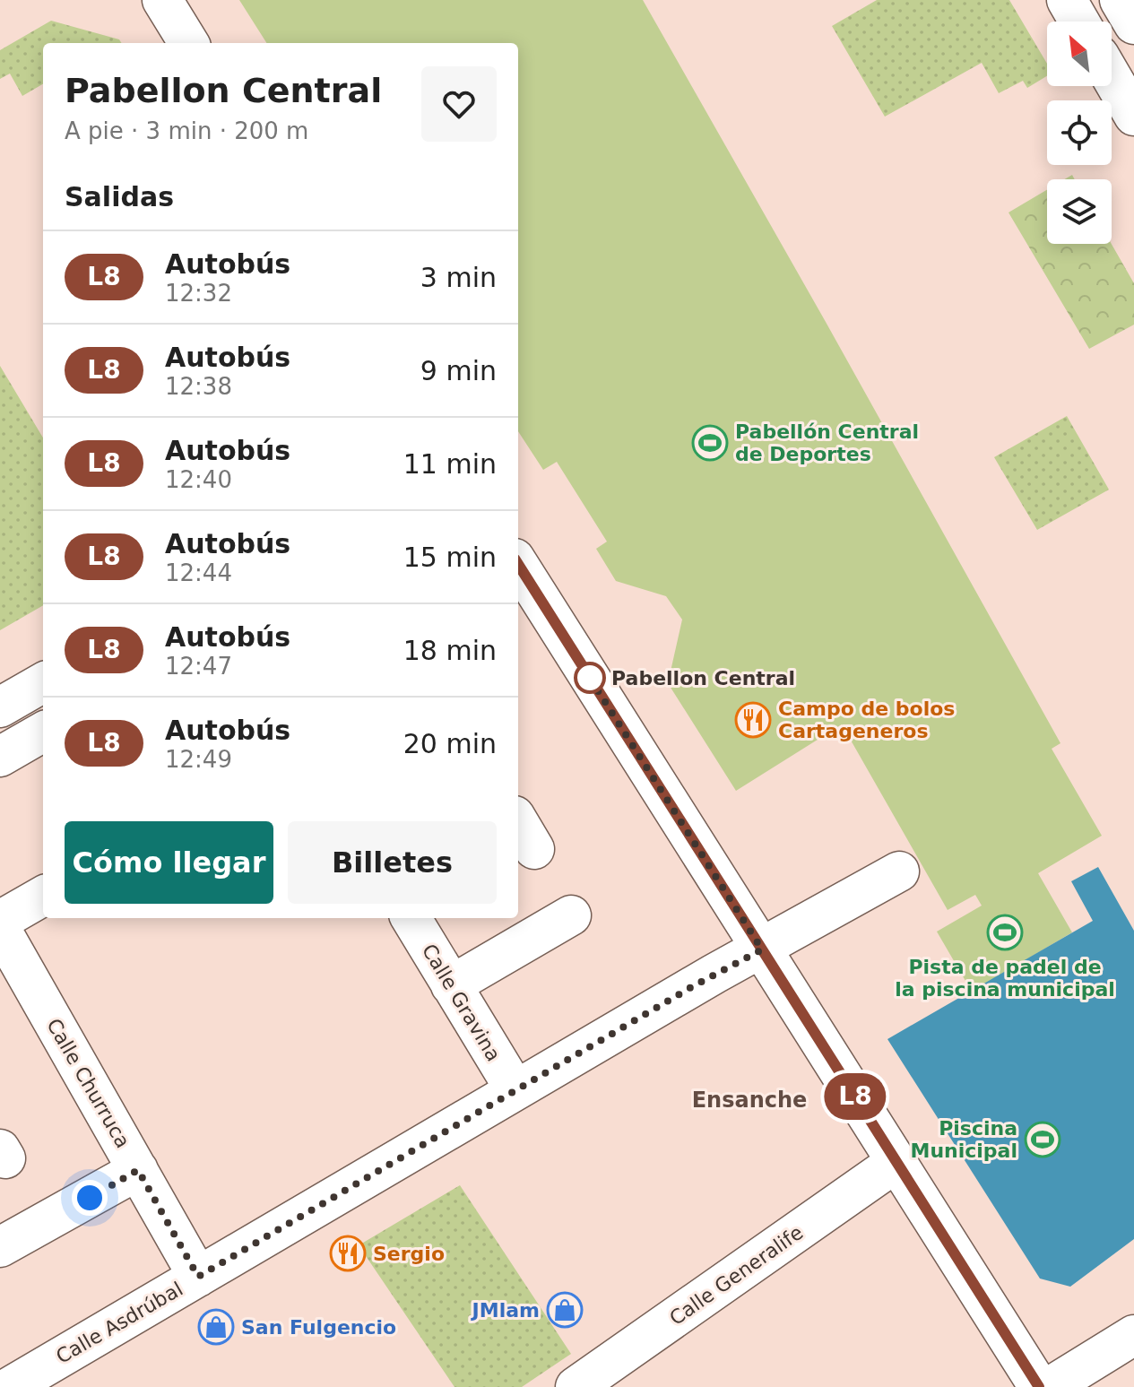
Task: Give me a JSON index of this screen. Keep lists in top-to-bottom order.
{
  "streets": {
    "street": [
      "Calle Gravina",
      "Calle Churruca",
      "Calle Generalife",
      "Calle Asdrúbal"
    ]
  },
  "crossings": [
    ["Calle Gravina", "Calle Asdrúbal"],
    ["Calle Churruca", "Calle Asdrúbal"]
  ],
  "districts": ["Ensanche"],
  "places": {
    "sports": ["Pabellón Central de Deportes", "Pista de padel de la piscina municipal", "Piscina Municipal"],
    "other": ["Pabellon Central"],
    "restaurant": ["Campo de bolos Cartageneros", "Sergio"],
    "shop": ["JMlam", "San Fulgencio"]
  },
  "lines": ["bus line L8"],
  "north": "top left",
  "page": {
    "on_map": "L8",
    "heading": [
      ["Pabellon Central", "A pie · 3 min · 200 m"],
      "Salidas"
    ],
    "list": [
      {
        "mark": "L8",
        "name": "Autobús",
        "note": "12:32",
        "value": "3 min"
      },
      {
        "mark": "L8",
        "name": "Autobús",
        "note": "12:38",
        "value": "9 min"
      },
      {
        "mark": "L8",
        "name": "Autobús",
        "note": "12:40",
        "value": "11 min"
      },
      {
        "mark": "L8",
        "name": "Autobús",
        "note": "12:44",
        "value": "15 min"
      },
      {
        "mark": "L8",
        "name": "Autobús",
        "note": "12:47",
        "value": "18 min"
      },
      {
        "mark": "L8",
        "name": "Autobús",
        "note": "12:49",
        "value": "20 min"
      }
    ],
    "buttons": ["Cómo llegar", "Billetes"]
  }
}
